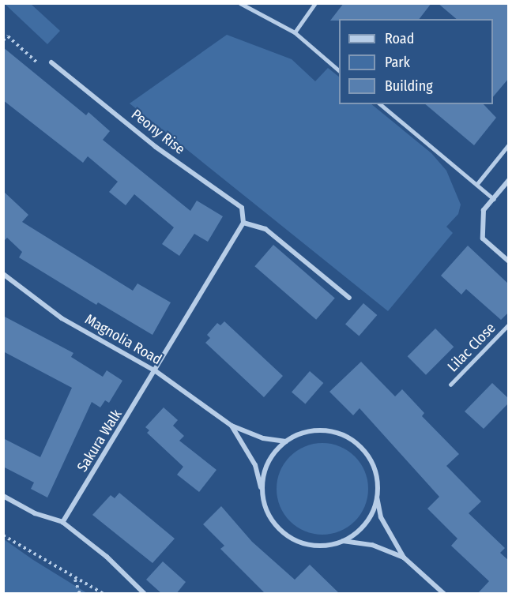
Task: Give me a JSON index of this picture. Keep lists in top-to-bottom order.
{
  "streets": {
    "street": ["Peony Rise", "Magnolia Road", "Sakura Walk"],
    "lane": ["Lilac Close"]
  },
  "crossings": [
    ["Magnolia Road", "Sakura Walk"]
  ],
  "legend": ["Road", "Park", "Building"]
}
